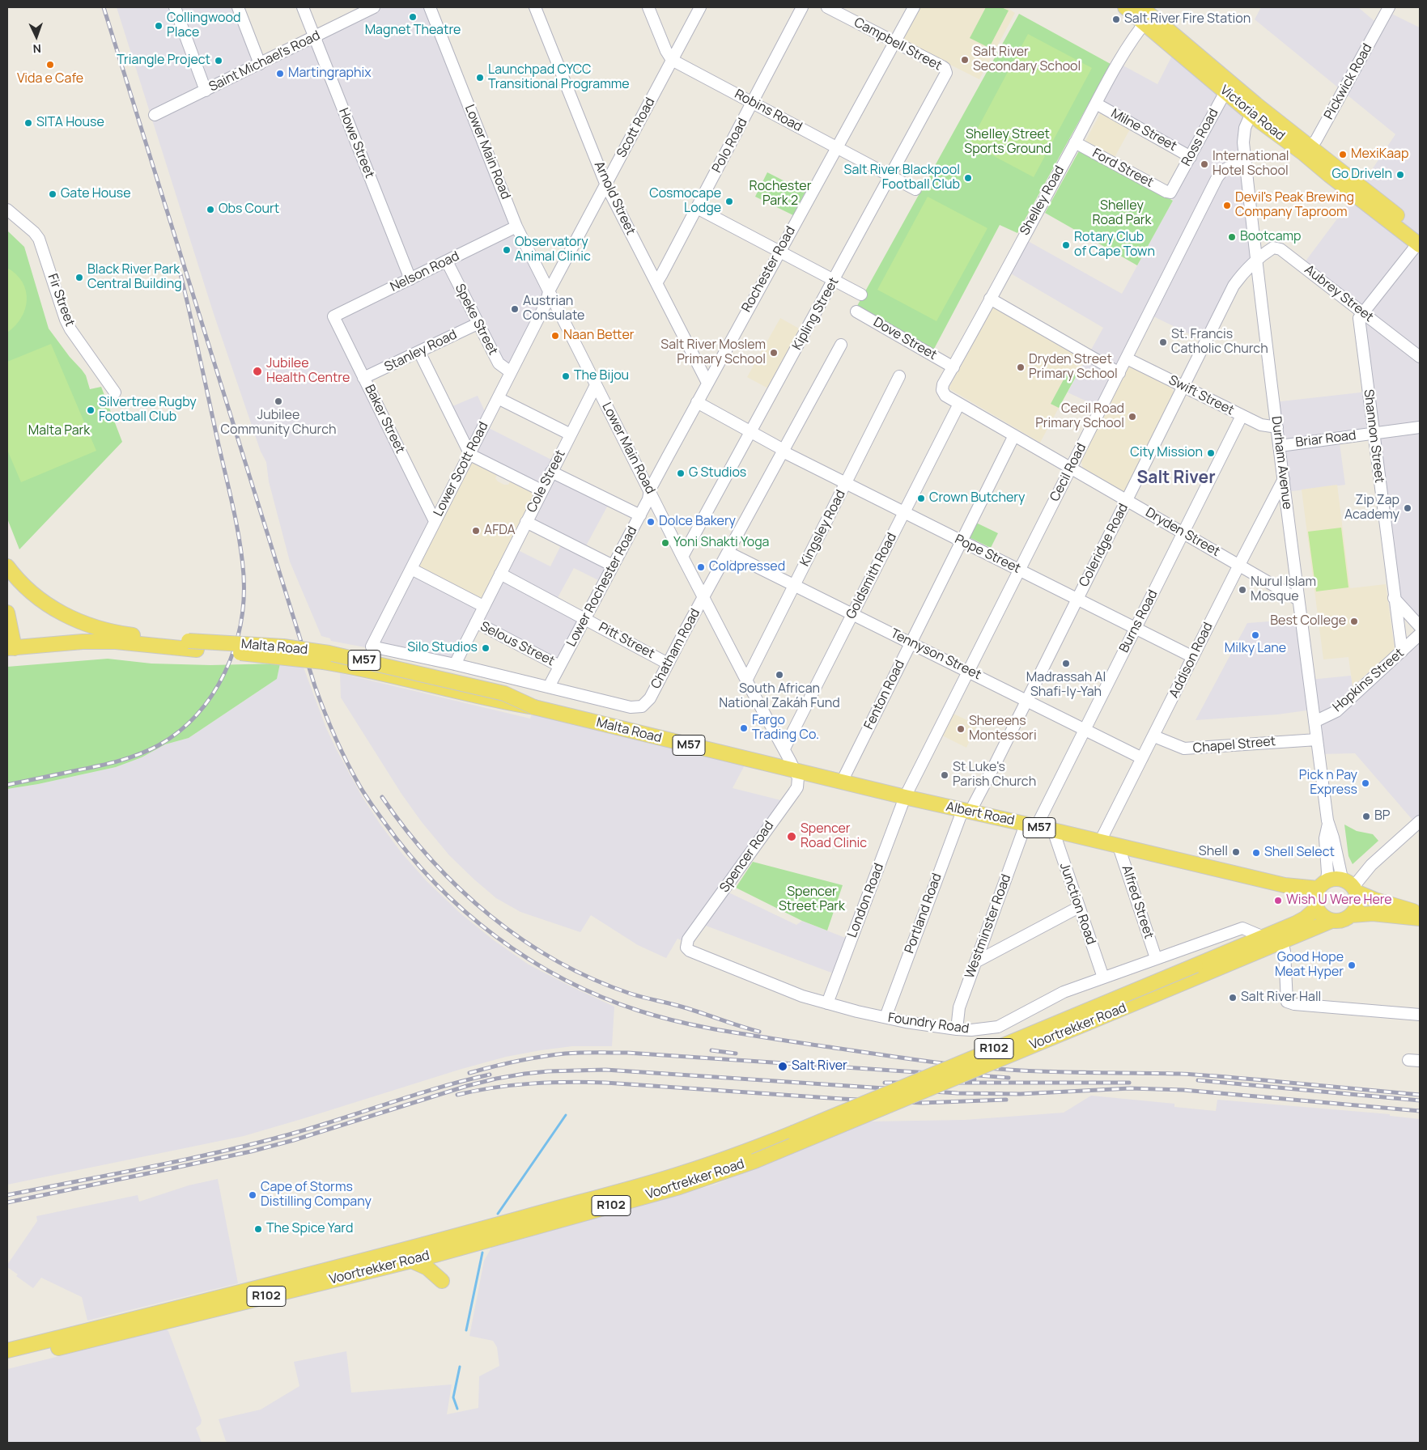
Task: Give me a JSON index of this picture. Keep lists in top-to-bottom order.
{
  "streets": {
    "main road": [
      "Victoria Road",
      "Malta Road",
      "M57",
      "Albert Road",
      "Voortrekker Road",
      "R102"
    ],
    "street": [
      "Campbell Street",
      "Saint Michael's Road",
      "Pickwick Road",
      "Robins Road",
      "Scott Road",
      "Milne Street",
      "Ross Road",
      "Howe Street",
      "Polo Road",
      "Lower Main Road",
      "Ford Street",
      "Arnold Street",
      "Shelley Road",
      "Rochester Road",
      "Nelson Road",
      "Aubrey Street",
      "Fir Street",
      "Kipling Street",
      "Speke Street",
      "Dove Street",
      "Stanley Road",
      "Swift Street",
      "Baker Street",
      "Shannon Street",
      "Briar Road",
      "Durham Avenue",
      "Lower Scott Road",
      "Cecil Road",
      "Cole Street",
      "Kingsley Road",
      "Dryden Street",
      "Coleridge Road",
      "Pope Street",
      "Goldsmith Road",
      "Lower Rochester Road",
      "Burns Road",
      "Pitt Street",
      "Selous Street",
      "Chatham Road",
      "Tennyson Street",
      "Addison Road",
      "Hopkins Street",
      "Fenton Road",
      "Chapel Street",
      "Spencer Road",
      "London Road",
      "Alfred Street",
      "Junction Road",
      "Portland Road",
      "Westminster Road",
      "Foundry Road"
    ]
  },
  "crossings": [
    ["Campbell Street", "Rochester Road"],
    ["Campbell Street", "Kipling Street"],
    ["Saint Michael's Road", "Howe Street"],
    ["Pickwick Road", "Victoria Road"],
    ["Robins Road", "Scott Road"],
    ["Robins Road", "Polo Road"],
    ["Robins Road", "Rochester Road"],
    ["Robins Road", "Kipling Street"],
    ["Victoria Road", "Ross Road"],
    ["Victoria Road", "Shelley Road"],
    ["Victoria Road", "Durham Avenue"],
    ["Scott Road", "Lower Main Road"],
    ["Scott Road", "Arnold Street"],
    ["Scott Road", "Lower Scott Road"],
    ["Milne Street", "Ross Road"],
    ["Milne Street", "Shelley Road"],
    ["Ross Road", "Ford Street"],
    ["Howe Street", "Nelson Road"],
    ["Polo Road", "Arnold Street"],
    ["Lower Main Road", "Rochester Road"],
    ["Lower Main Road", "Nelson Road"],
    ["Lower Main Road", "Kipling Street"],
    ["Lower Main Road", "Lower Scott Road"],
    ["Lower Main Road", "Cole Street"],
    ["Lower Main Road", "Kingsley Road"],
    ["Lower Main Road", "Goldsmith Road"],
    ["Lower Main Road", "Lower Rochester Road"],
    ["Lower Main Road", "Malta Road"],
    ["Lower Main Road", "Chatham Road"],
    ["Lower Main Road", "Albert Road"],
    ["Lower Main Road", "Spencer Road"],
    ["Ford Street", "Shelley Road"],
    ["Arnold Street", "Rochester Road"],
    ["Shelley Road", "Dove Street"],
    ["Shelley Road", "Dryden Street"],
    ["Rochester Road", "Pope Street"],
    ["Rochester Road", "Lower Rochester Road"],
    ["Nelson Road", "Speke Street"],
    ["Nelson Road", "Baker Street"],
    ["Aubrey Street", "Shannon Street"],
    ["Aubrey Street", "Durham Avenue"],
    ["Aubrey Street", "Coleridge Road"],
    ["Kipling Street", "Pope Street"],
    ["Speke Street", "Stanley Road"],
    ["Speke Street", "Lower Scott Road"],
    ["Stanley Road", "Baker Street"],
    ["Swift Street", "Durham Avenue"],
    ["Swift Street", "Cecil Road"],
    ["Swift Street", "Coleridge Road"],
    ["Swift Street", "Burns Road"],
    ["Baker Street", "Lower Scott Road"],
    ["Shannon Street", "Briar Road"],
    ["Shannon Street", "Hopkins Street"],
    ["Briar Road", "Durham Avenue"],
    ["Durham Avenue", "Cecil Road"],
    ["Durham Avenue", "Dryden Street"],
    ["Durham Avenue", "Coleridge Road"],
    ["Durham Avenue", "Addison Road"],
    ["Durham Avenue", "Hopkins Street"],
    ["Durham Avenue", "Chapel Street"],
    ["Durham Avenue", "Albert Road"],
    ["Durham Avenue", "Voortrekker Road"],
    ["Durham Avenue", "R102"],
    ["Lower Scott Road", "Chatham Road"],
    ["Cecil Road", "Dryden Street"],
    ["Cecil Road", "Pope Street"],
    ["Cecil Road", "Tennyson Street"],
    ["Cecil Road", "Albert Road"],
    ["Cecil Road", "London Road"],
    ["Cole Street", "Pitt Street"],
    ["Cole Street", "Selous Street"],
    ["Cole Street", "Chatham Road"],
    ["Kingsley Road", "Pope Street"],
    ["Kingsley Road", "Tennyson Street"],
    ["Dryden Street", "Coleridge Road"],
    ["Dryden Street", "Goldsmith Road"],
    ["Dryden Street", "Burns Road"],
    ["Dryden Street", "Addison Road"],
    ["Dryden Street", "Fenton Road"],
    ["Coleridge Road", "Pope Street"],
    ["Coleridge Road", "Tennyson Street"],
    ["Coleridge Road", "Albert Road"],
    ["Coleridge Road", "Portland Road"],
    ["Pope Street", "Goldsmith Road"],
    ["Pope Street", "Burns Road"],
    ["Pope Street", "Chatham Road"],
    ["Pope Street", "Addison Road"],
    ["Pope Street", "Fenton Road"],
    ["Goldsmith Road", "Tennyson Street"],
    ["Lower Rochester Road", "Pitt Street"],
    ["Lower Rochester Road", "Selous Street"],
    ["Burns Road", "Tennyson Street"],
    ["Burns Road", "Albert Road"],
    ["Burns Road", "Westminster Road"],
    ["Pitt Street", "Chatham Road"],
    ["Malta Road", "Albert Road"],
    ["Malta Road", "Spencer Road"],
    ["Chatham Road", "Tennyson Street"],
    ["Tennyson Street", "Addison Road"],
    ["Tennyson Street", "Fenton Road"],
    ["Addison Road", "Chapel Street"],
    ["Addison Road", "Albert Road"],
    ["Fenton Road", "Albert Road"],
    ["Albert Road", "Spencer Road"],
    ["Albert Road", "London Road"],
    ["Albert Road", "Alfred Street"],
    ["Albert Road", "Junction Road"],
    ["Albert Road", "Portland Road"],
    ["Albert Road", "Westminster Road"],
    ["Albert Road", "Voortrekker Road"],
    ["Albert Road", "R102"],
    ["Spencer Road", "Foundry Road"],
    ["London Road", "Foundry Road"],
    ["Alfred Street", "Foundry Road"],
    ["Junction Road", "Foundry Road"],
    ["Portland Road", "Foundry Road"],
    ["Westminster Road", "Foundry Road"],
    ["Foundry Road", "Voortrekker Road"],
    ["Voortrekker Road", "R102"]
  ],
  "districts": ["Salt River"],
  "parks": [
    "Shelley Street Sports Ground",
    "Rochester Park 2",
    "Shelley Road Park",
    "Malta Park",
    "Spencer Street Park"
  ],
  "places": [
    "Magnet Theatre",
    "Salt River Fire Station",
    "Collingwood Place",
    "Salt River Secondary School",
    "Triangle Project",
    "Vida e Cafe",
    "Martingraphix",
    "Launchpad CYCC Transitional Programme",
    "SITA House",
    "MexiKaap",
    "International Hotel School",
    "Go DriveIn",
    "Salt River Blackpool Football Club",
    "Gate House",
    "Cosmocape Lodge",
    "Devil's Peak Brewing Company Taproom",
    "Obs Court",
    "Bootcamp",
    "Rotary Club of Cape Town",
    "Observatory Animal Clinic",
    "Black River Park Central Building",
    "Austrian Consulate",
    "Naan Better",
    "St. Francis Catholic Church",
    "Salt River Moslem Primary School",
    "Dryden Street Primary School",
    "Jubilee Health Centre",
    "The Bijou",
    "Jubilee Community Church",
    "Silvertree Rugby Football Club",
    "Cecil Road Primary School",
    "City Mission",
    "G Studios",
    "Crown Butchery",
    "Zip Zap Academy",
    "Dolce Bakery",
    "AFDA",
    "Yoni Shakti Yoga",
    "Coldpressed",
    "Nurul Islam Mosque",
    "Best College",
    "Milky Lane",
    "Silo Studios",
    "Madrassah Al Shafi-Iy-Yah",
    "South African National Zakáh Fund",
    "Fargo Trading Co.",
    "Shereens Montessori",
    "St Luke's Parish Church",
    "Pick n Pay Express",
    "BP",
    "Spencer Road Clinic",
    "Shell",
    "Shell Select",
    "Wish U Were Here",
    "Good Hope Meat Hyper",
    "Salt River Hall",
    "Salt River",
    "Cape of Storms Distilling Company",
    "The Spice Yard"
  ],
  "north": "bottom"
}
